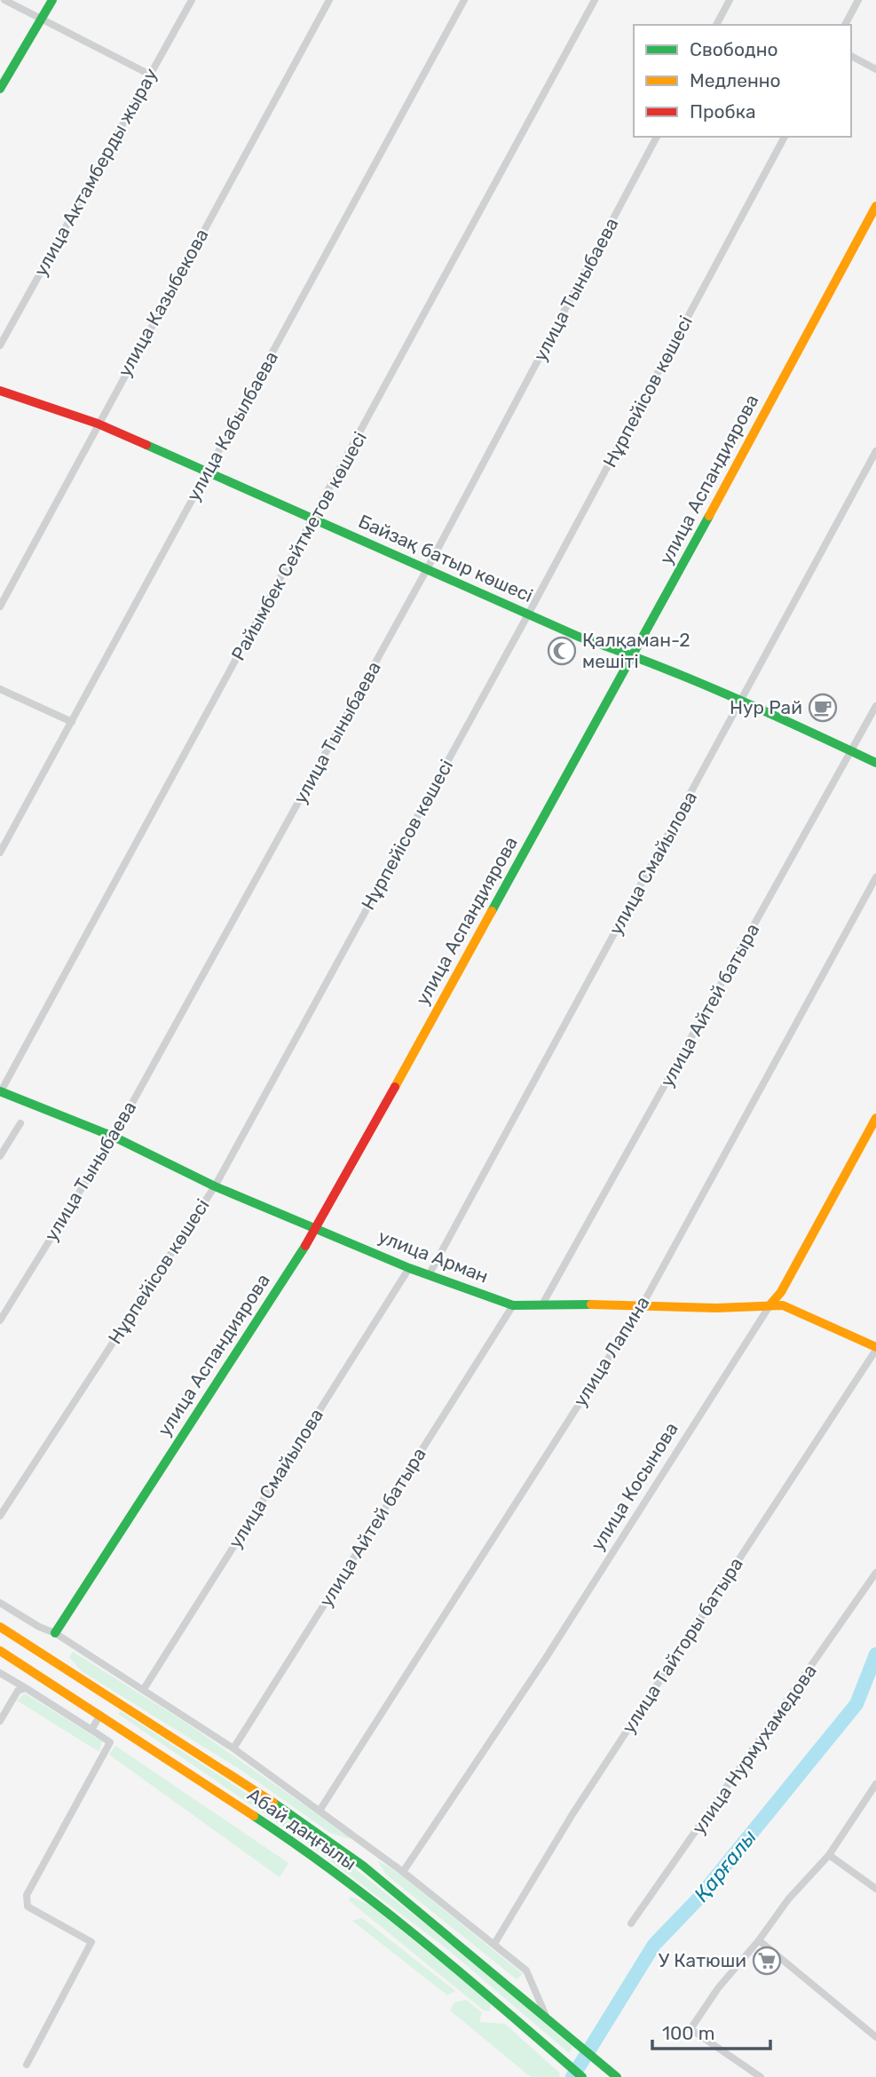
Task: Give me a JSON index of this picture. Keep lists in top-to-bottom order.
{
  "streets": {
    "street": [
      "улица Актамберды жырау",
      "улица Тыныбаева",
      "улица Казыбекова",
      "Нұрпейісов көшесі",
      "улица Кабылбаева",
      "улица Аспандиярова",
      "Райымбек Сейтметов көшесі",
      "Байзақ батыр көшесі",
      "улица Смайылова",
      "улица Айтей батыра",
      "улица Арман",
      "улица Лапина",
      "улица Косынова",
      "улица Тайторы батыра",
      "улица Нурмухамедова",
      "Абай даңғылы"
    ]
  },
  "crossings": [
    ["улица Тыныбаева", "Байзақ батыр көшесі"],
    ["улица Тыныбаева", "улица Арман"],
    ["улица Казыбекова", "Байзақ батыр көшесі"],
    ["Нұрпейісов көшесі", "Байзақ батыр көшесі"],
    ["Нұрпейісов көшесі", "улица Арман"],
    ["улица Кабылбаева", "Байзақ батыр көшесі"],
    ["улица Аспандиярова", "Байзақ батыр көшесі"],
    ["улица Аспандиярова", "улица Арман"],
    ["Райымбек Сейтметов көшесі", "Байзақ батыр көшесі"],
    ["Райымбек Сейтметов көшесі", "улица Арман"],
    ["Байзақ батыр көшесі", "улица Смайылова"],
    ["Байзақ батыр көшесі", "улица Айтей батыра"],
    ["улица Смайылова", "улица Арман"],
    ["улица Айтей батыра", "улица Арман"],
    ["улица Арман", "улица Лапина"],
    ["улица Арман", "улица Косынова"],
    ["улица Арман", "улица Тайторы батыра"]
  ],
  "water": ["Қарғалы"],
  "places": {
    "mosque": ["Қалқаман-2 мешіті"],
    "cafe": ["Нур Рай"],
    "supermarket": ["У Катюши"]
  },
  "legend": ["Свободно", "Медленно", "Пробка"],
  "scale_bar": "100 m"
}
